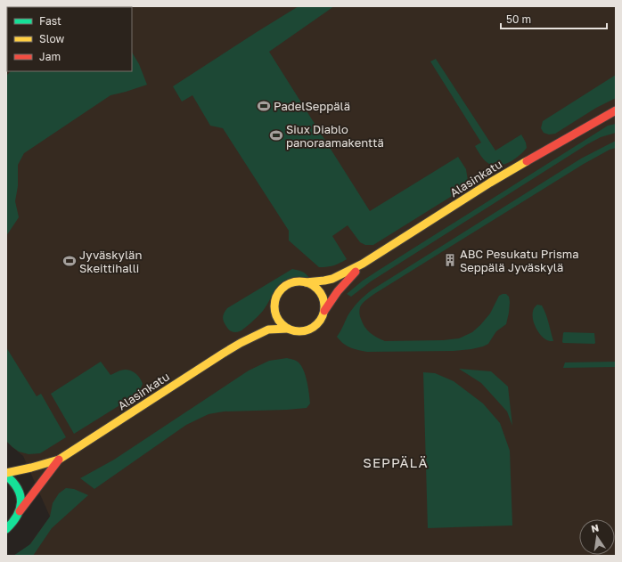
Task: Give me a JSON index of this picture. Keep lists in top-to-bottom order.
{
  "streets": {
    "street": ["Alasinkatu"]
  },
  "districts": ["SEPPÄLÄ"],
  "places": {
    "sports": ["PadelSeppälä", "Siux Diablo panoraamakenttä", "Jyväskylän Skeittihalli"],
    "building": ["ABC Pesukatu Prisma Seppälä Jyväskylä"]
  },
  "legend": ["Fast", "Slow", "Jam"],
  "scale_bar": "50 m",
  "north": "top"
}
